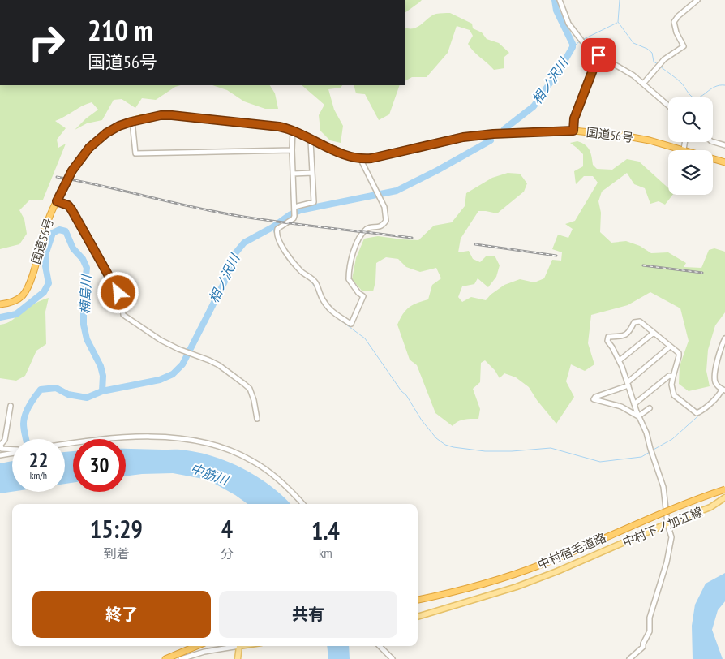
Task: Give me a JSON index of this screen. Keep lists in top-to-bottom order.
{
  "streets": {
    "highway": ["国道56号", "中村宿毛道路"],
    "main road": ["中村下ノ加江線"]
  },
  "water": ["相ノ沢川", "楠島川", "中筋川"],
  "page": {
    "turn": ["210 m", "国道56号"],
    "speed": "22 km/h",
    "limit": "30",
    "eta": [
      "15:29",
      "到着",
      "4",
      "分",
      "1.4",
      "km"
    ],
    "buttons": ["終了", "共有"]
  }
}
